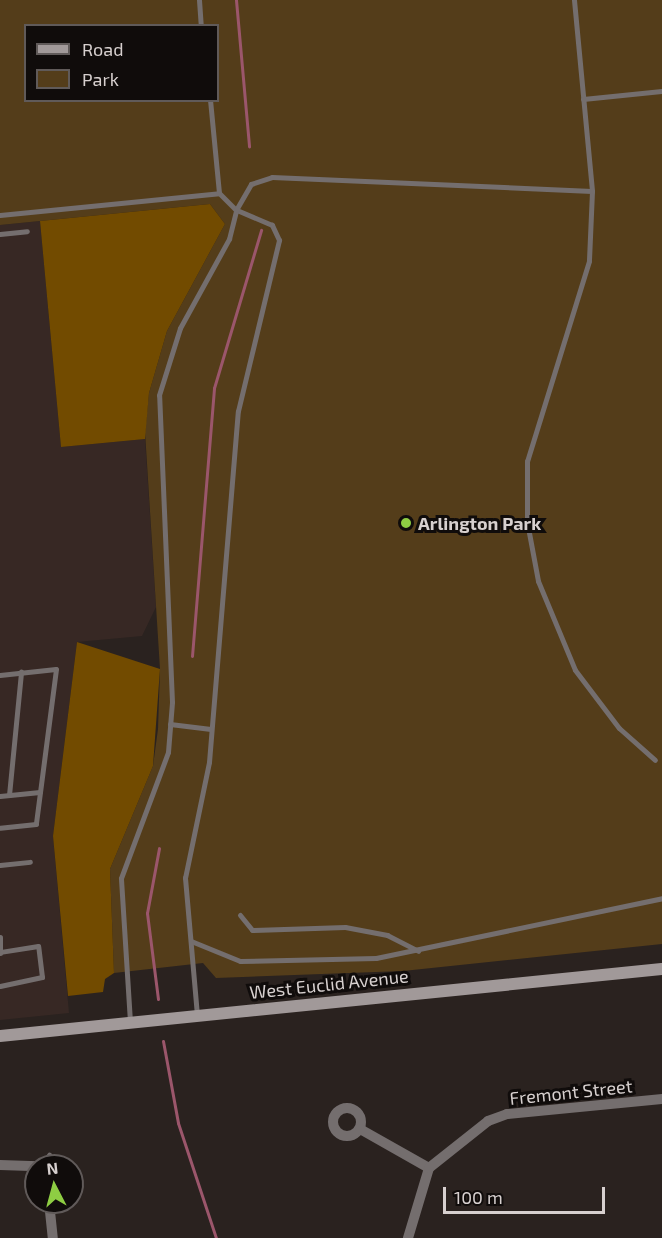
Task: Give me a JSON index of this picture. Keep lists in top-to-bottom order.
{
  "streets": {
    "main road": ["West Euclid Avenue"],
    "street": ["Fremont Street"]
  },
  "places": ["Arlington Park"],
  "legend": ["Road", "Park"],
  "scale_bar": "100 m",
  "north": "top"
}
